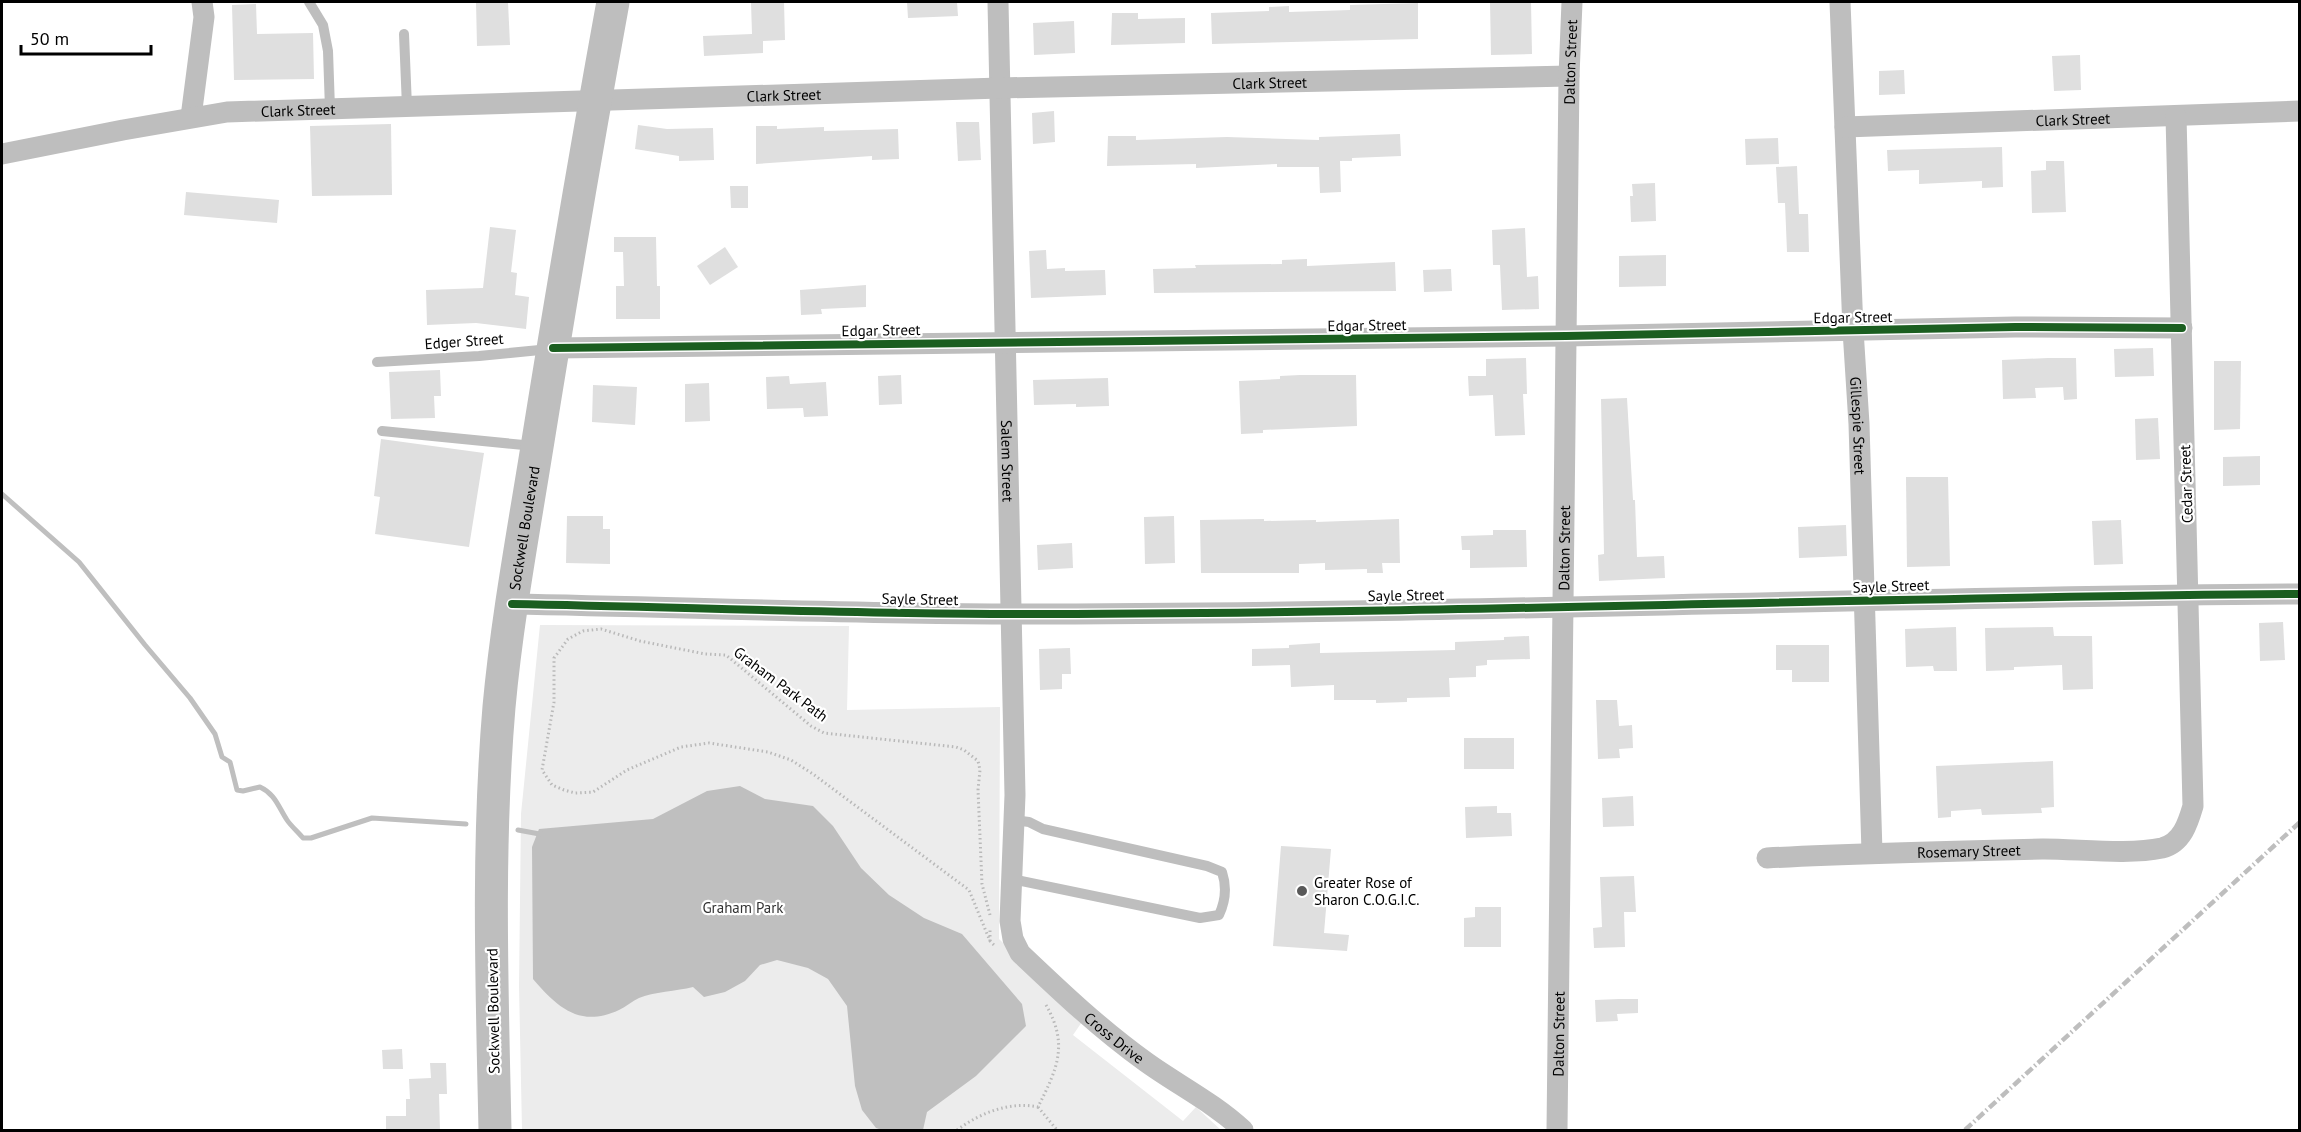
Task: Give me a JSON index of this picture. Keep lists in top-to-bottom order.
{
  "streets": {
    "main road": ["Sockwell Boulevard"],
    "street": [
      "Dalton Street",
      "Clark Street",
      "Edgar Street",
      "Gillespie Street",
      "Salem Street",
      "Cedar Street",
      "Sayle Street",
      "Rosemary Street",
      "Cross Drive"
    ],
    "lane": ["Edger Street"],
    "path": ["Graham Park Path"]
  },
  "crossings": [
    ["Dalton Street", "Clark Street"],
    ["Dalton Street", "Edgar Street"],
    ["Dalton Street", "Sayle Street"],
    ["Clark Street", "Gillespie Street"],
    ["Clark Street", "Salem Street"],
    ["Clark Street", "Cedar Street"],
    ["Clark Street", "Sockwell Boulevard"],
    ["Edgar Street", "Edger Street"],
    ["Edgar Street", "Gillespie Street"],
    ["Edgar Street", "Salem Street"],
    ["Edgar Street", "Cedar Street"],
    ["Edgar Street", "Sockwell Boulevard"],
    ["Edger Street", "Sockwell Boulevard"],
    ["Gillespie Street", "Sayle Street"],
    ["Gillespie Street", "Rosemary Street"],
    ["Salem Street", "Sayle Street"],
    ["Salem Street", "Graham Park Path"],
    ["Salem Street", "Cross Drive"],
    ["Cedar Street", "Sayle Street"],
    ["Cedar Street", "Rosemary Street"],
    ["Sockwell Boulevard", "Sayle Street"],
    ["Graham Park Path", "Cross Drive"]
  ],
  "parks": ["Graham Park"],
  "places": ["Greater Rose of Sharon C.O.G.I.C."],
  "scale_bar": "50 m"
}
